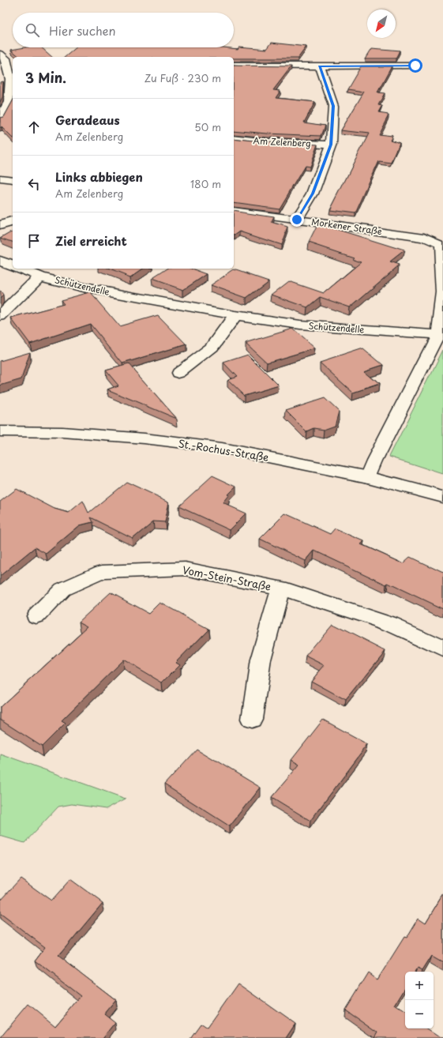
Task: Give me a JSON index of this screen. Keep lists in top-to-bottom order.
{
  "streets": {
    "street": [
      "Am Zelenberg",
      "Morkener Straße",
      "Schützendelle",
      "St.-Rochus-Straße",
      "Vom-Stein-Straße"
    ]
  },
  "crossings": [
    ["Morkener Straße", "Schützendelle"]
  ],
  "north": "bottom left",
  "page": {
    "search": "Hier suchen",
    "heading": ["3 Min.", "Zu Fuß · 230 m"],
    "list": [
      ["Geradeaus", "Am Zelenberg", "50 m"],
      ["Links abbiegen", "Am Zelenberg", "180 m"],
      "Ziel erreicht"
    ],
    "map_buttons": ["+", "−"]
  }
}
